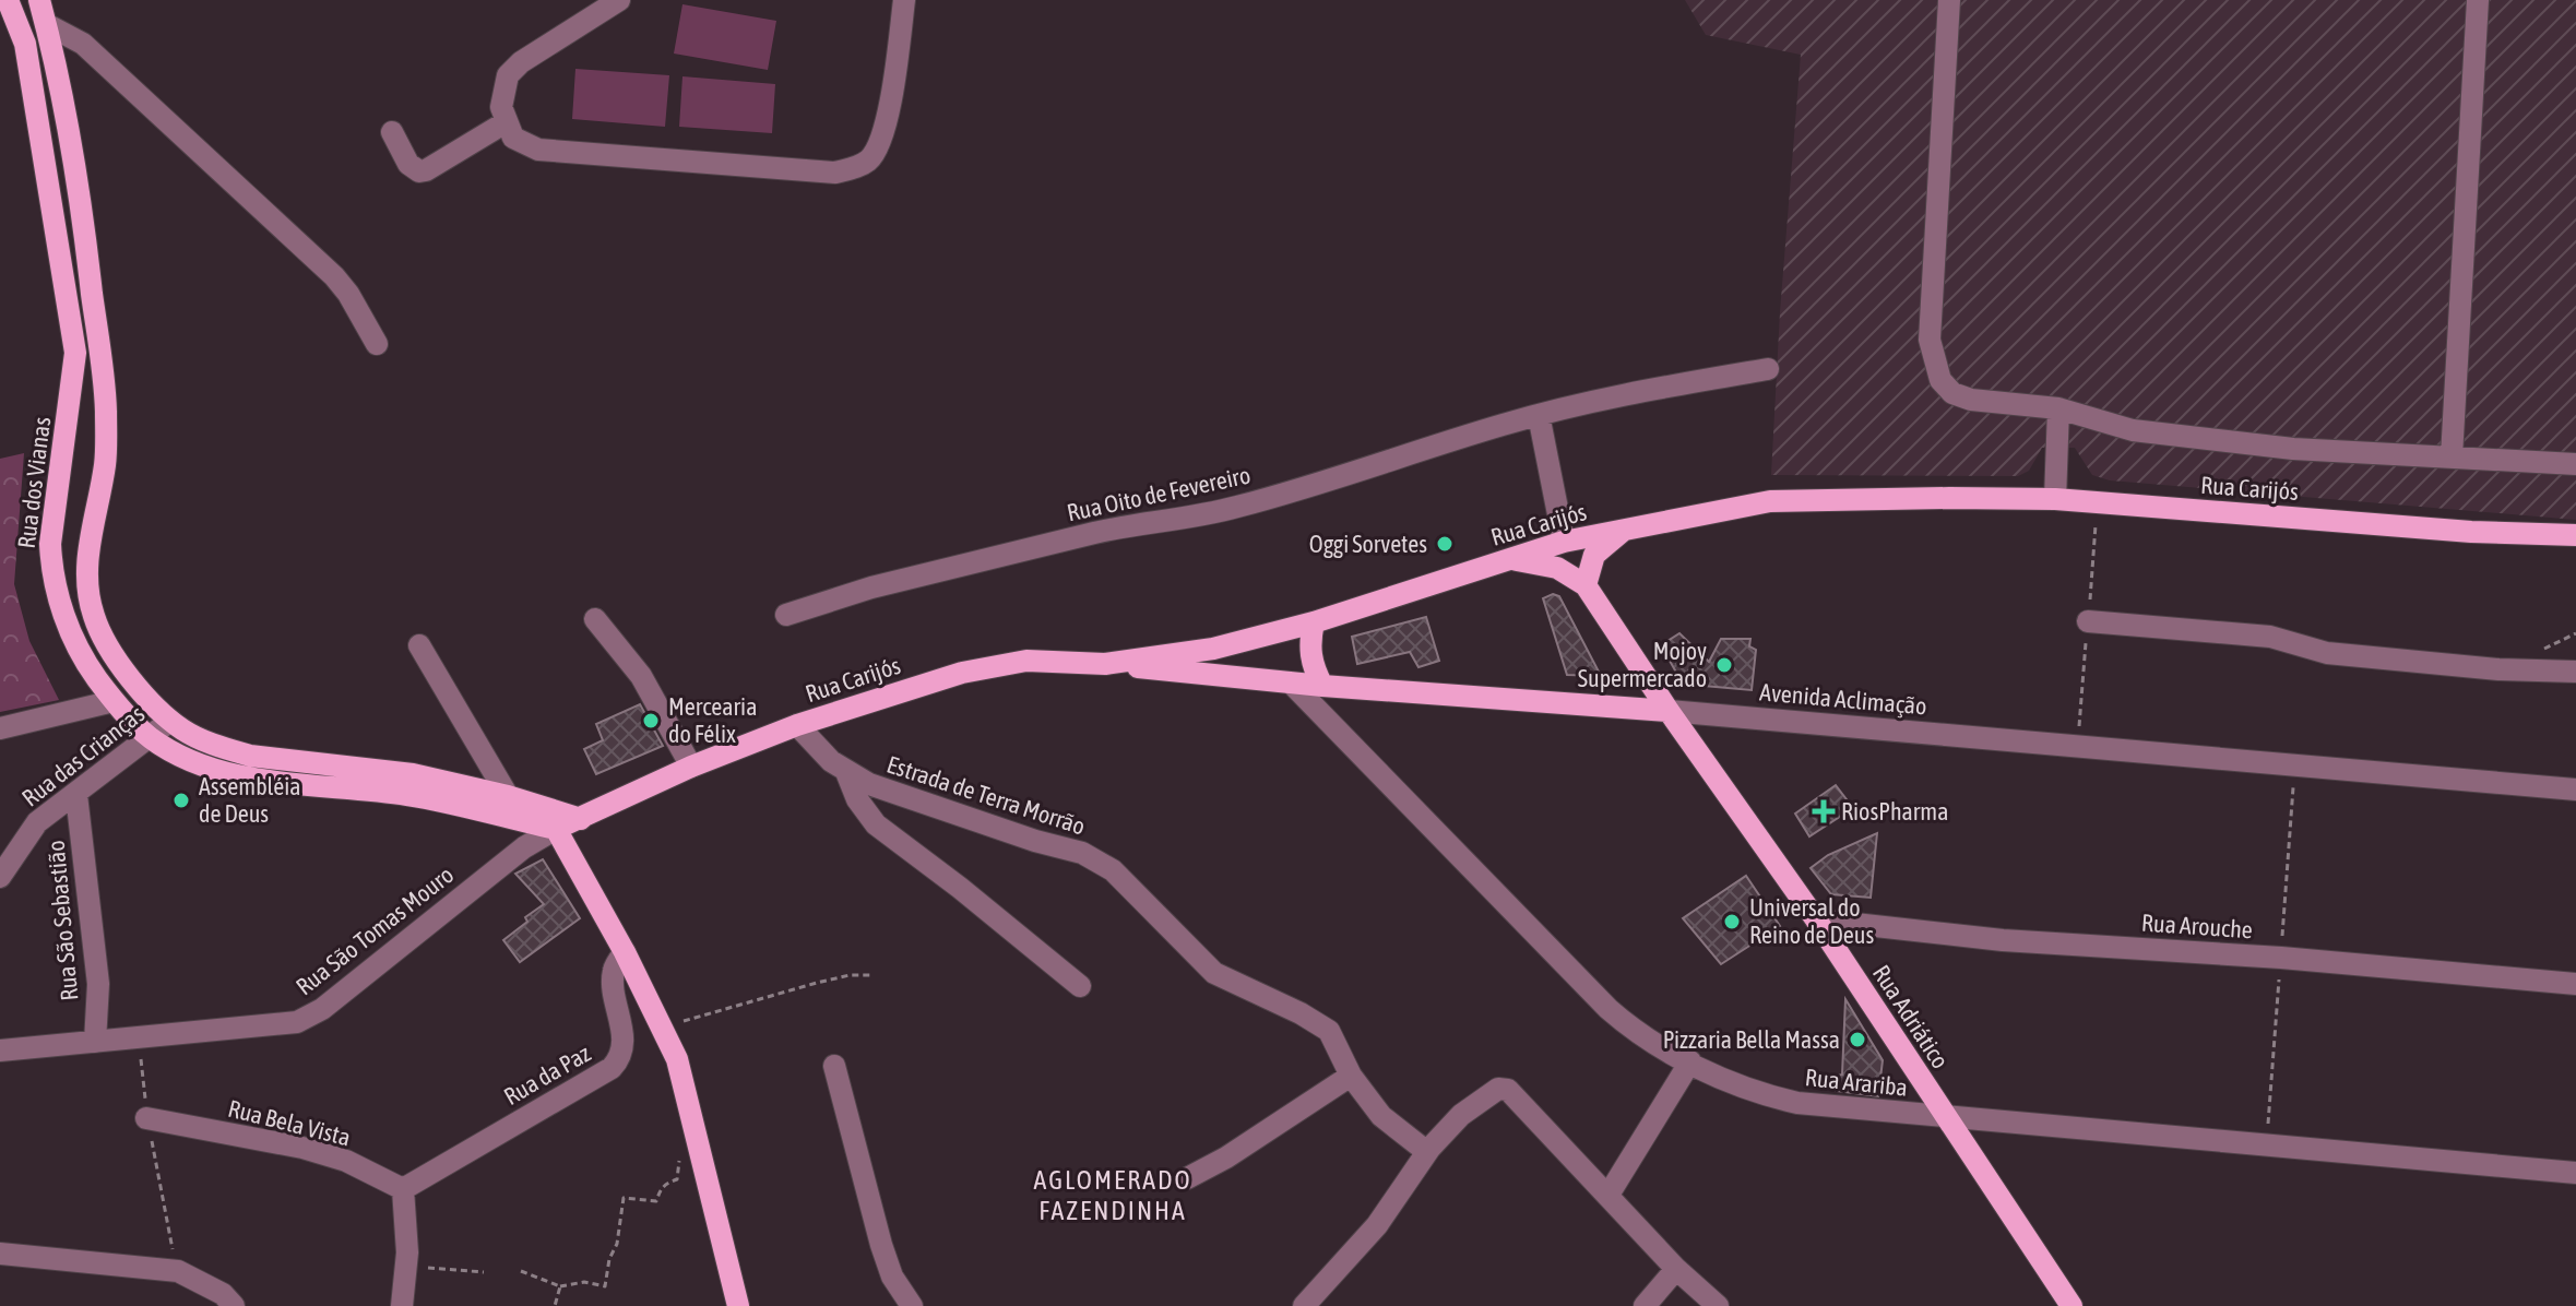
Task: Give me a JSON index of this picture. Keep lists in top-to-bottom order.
{
  "streets": {
    "main road": [
      "Rua dos Vianas",
      "Rua Carijós",
      "Avenida Aclimação",
      "Rua Adriático"
    ],
    "street": [
      "Rua Oito de Fevereiro",
      "Rua das Crianças",
      "Estrada de Terra Morrão",
      "Rua São Sebastião",
      "Rua Arouche",
      "Rua São Tomas Mouro",
      "Rua da Paz",
      "Rua Arariba",
      "Rua Bela Vista"
    ]
  },
  "crossings": [
    ["Rua dos Vianas", "Rua Carijós"],
    ["Rua dos Vianas", "Rua das Crianças"],
    ["Rua dos Vianas", "Rua São Tomas Mouro"],
    ["Rua Carijós", "Avenida Aclimação"],
    ["Rua Carijós", "Estrada de Terra Morrão"],
    ["Rua Carijós", "Rua São Tomas Mouro"],
    ["Rua Carijós", "Rua Adriático"],
    ["Avenida Aclimação", "Rua Adriático"],
    ["Avenida Aclimação", "Rua Arariba"],
    ["Rua das Crianças", "Rua São Sebastião"],
    ["Rua São Sebastião", "Rua São Tomas Mouro"],
    ["Rua Arouche", "Rua Adriático"],
    ["Rua Adriático", "Rua Arariba"],
    ["Rua da Paz", "Rua Bela Vista"]
  ],
  "districts": ["AGLOMERADO FAZENDINHA"],
  "places": {
    "other": [
      "Oggi Sorvetes",
      "Mojoy Supermercado",
      "Mercearia do Félix",
      "Assembléia de Deus",
      "Universal do Reino de Deus",
      "Pizzaria Bella Massa"
    ],
    "health": ["RiosPharma"]
  }
}
